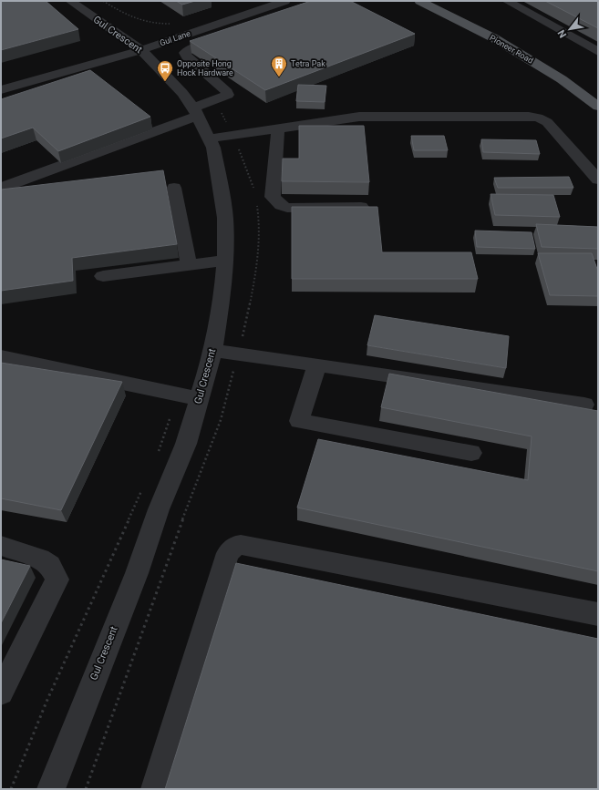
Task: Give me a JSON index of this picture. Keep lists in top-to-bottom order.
{
  "streets": {
    "main road": ["Pioneer Road"],
    "street": ["Gul Crescent", "Gul Lane"]
  },
  "crossings": [
    ["Gul Crescent", "Gul Lane"]
  ],
  "places": {
    "building": ["Tetra Pak"],
    "bus stop": ["Opposite Hong Hock Hardware"]
  },
  "north": "bottom left"
}
